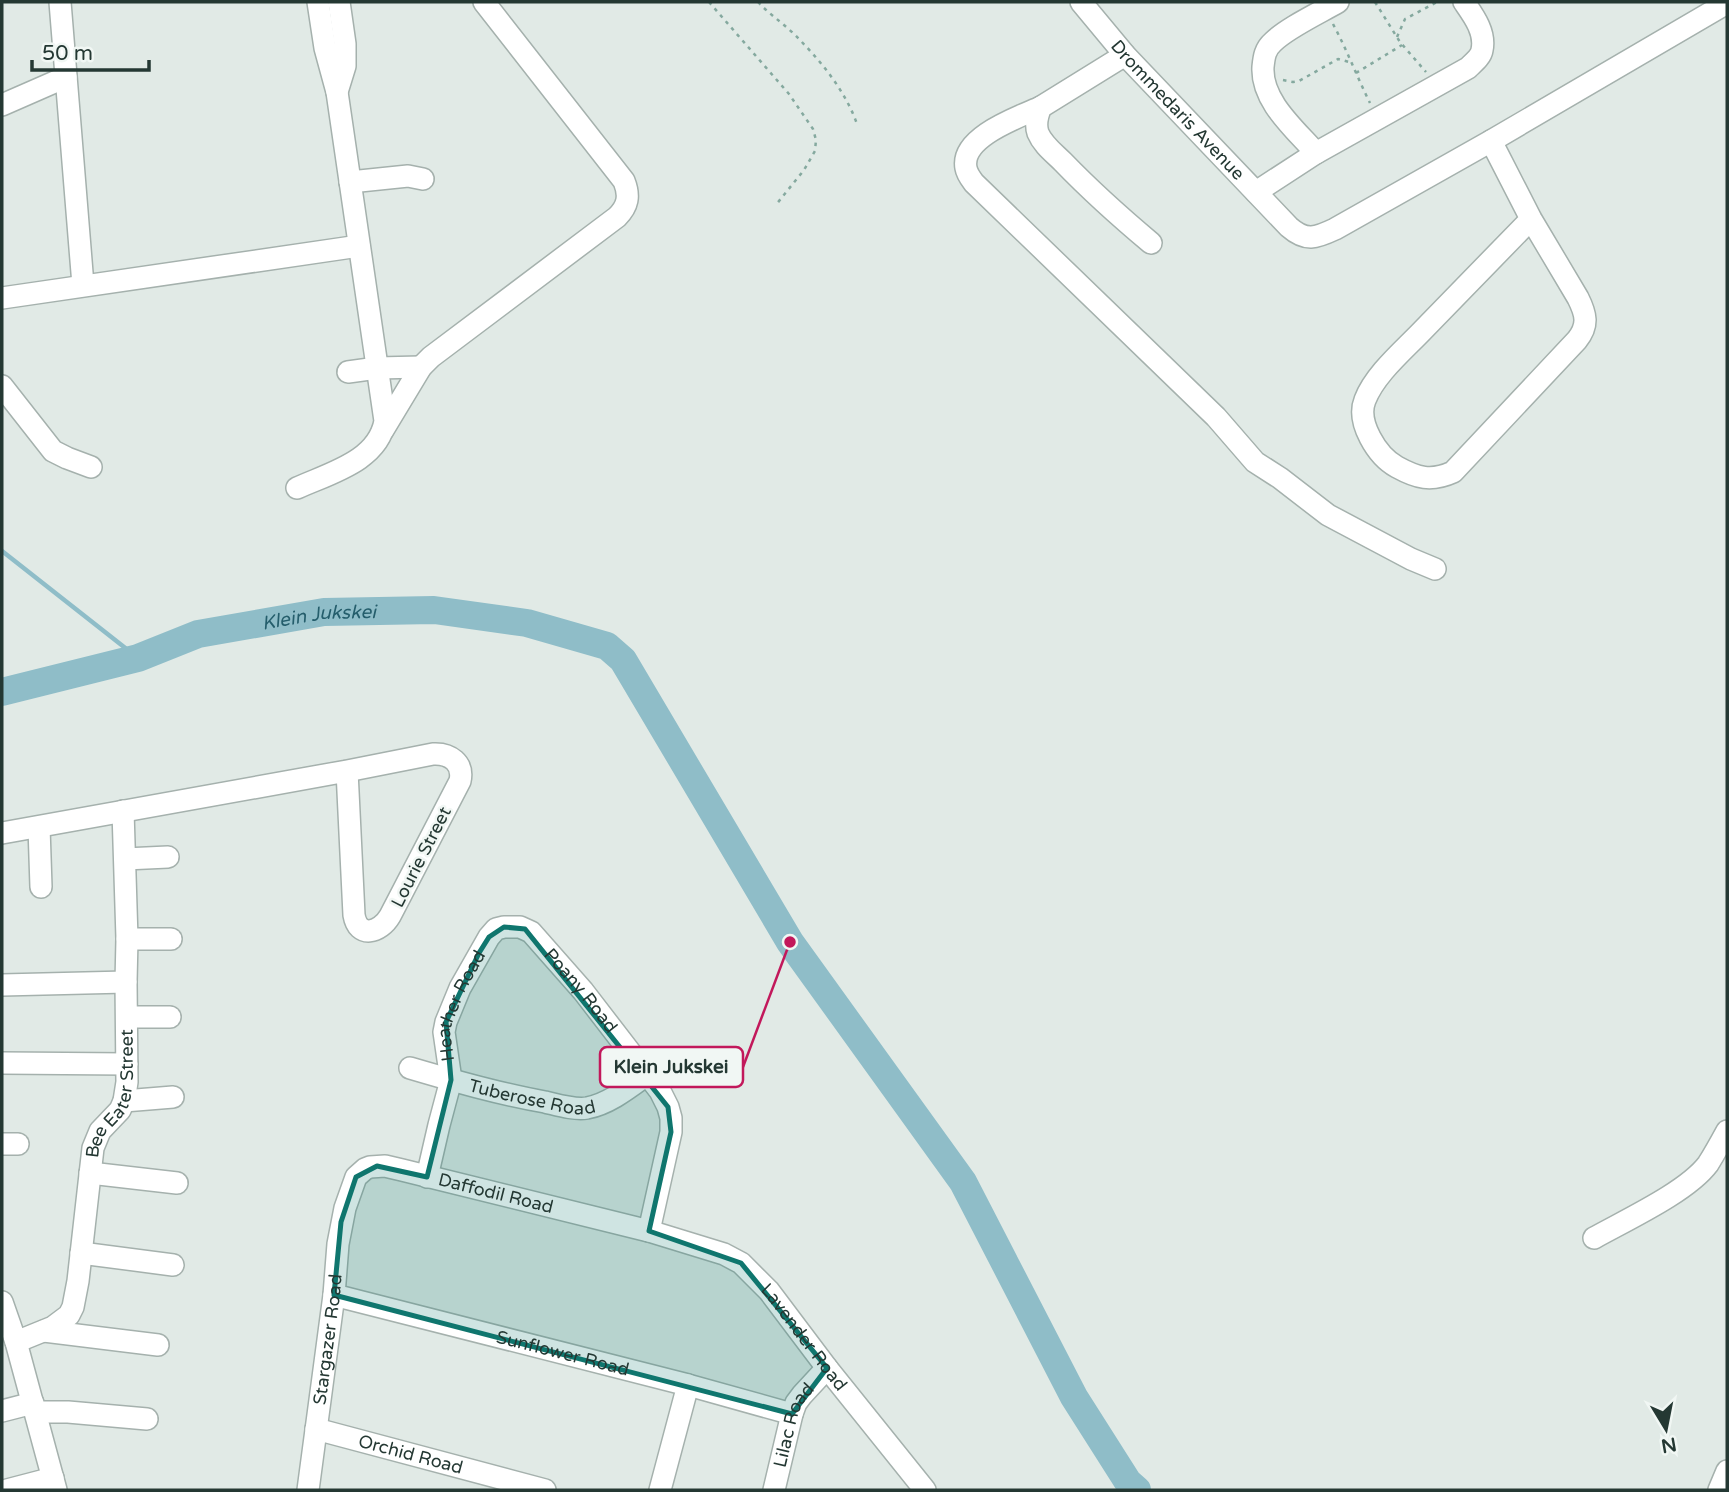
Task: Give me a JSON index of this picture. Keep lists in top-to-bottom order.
{
  "streets": {
    "street": [
      "Drommedaris Avenue",
      "Lourie Street",
      "Poany Road",
      "Heather Road",
      "Tuberose Road",
      "Bee Eater Street",
      "Daffodil Road",
      "Lavender Road",
      "Stargazer Road",
      "Sunflower Road",
      "Lilac Road",
      "Orchid Road"
    ]
  },
  "crossings": [
    ["Lourie Street", "Bee Eater Street"],
    ["Poany Road", "Heather Road"],
    ["Poany Road", "Tuberose Road"],
    ["Poany Road", "Daffodil Road"],
    ["Poany Road", "Lavender Road"],
    ["Heather Road", "Tuberose Road"],
    ["Heather Road", "Daffodil Road"],
    ["Daffodil Road", "Lavender Road"],
    ["Daffodil Road", "Stargazer Road"],
    ["Lavender Road", "Lilac Road"],
    ["Stargazer Road", "Sunflower Road"],
    ["Stargazer Road", "Orchid Road"],
    ["Sunflower Road", "Lilac Road"]
  ],
  "water": ["Klein Jukskei"],
  "places": ["Klein Jukskei"],
  "scale_bar": "50 m",
  "north": "bottom"
}
